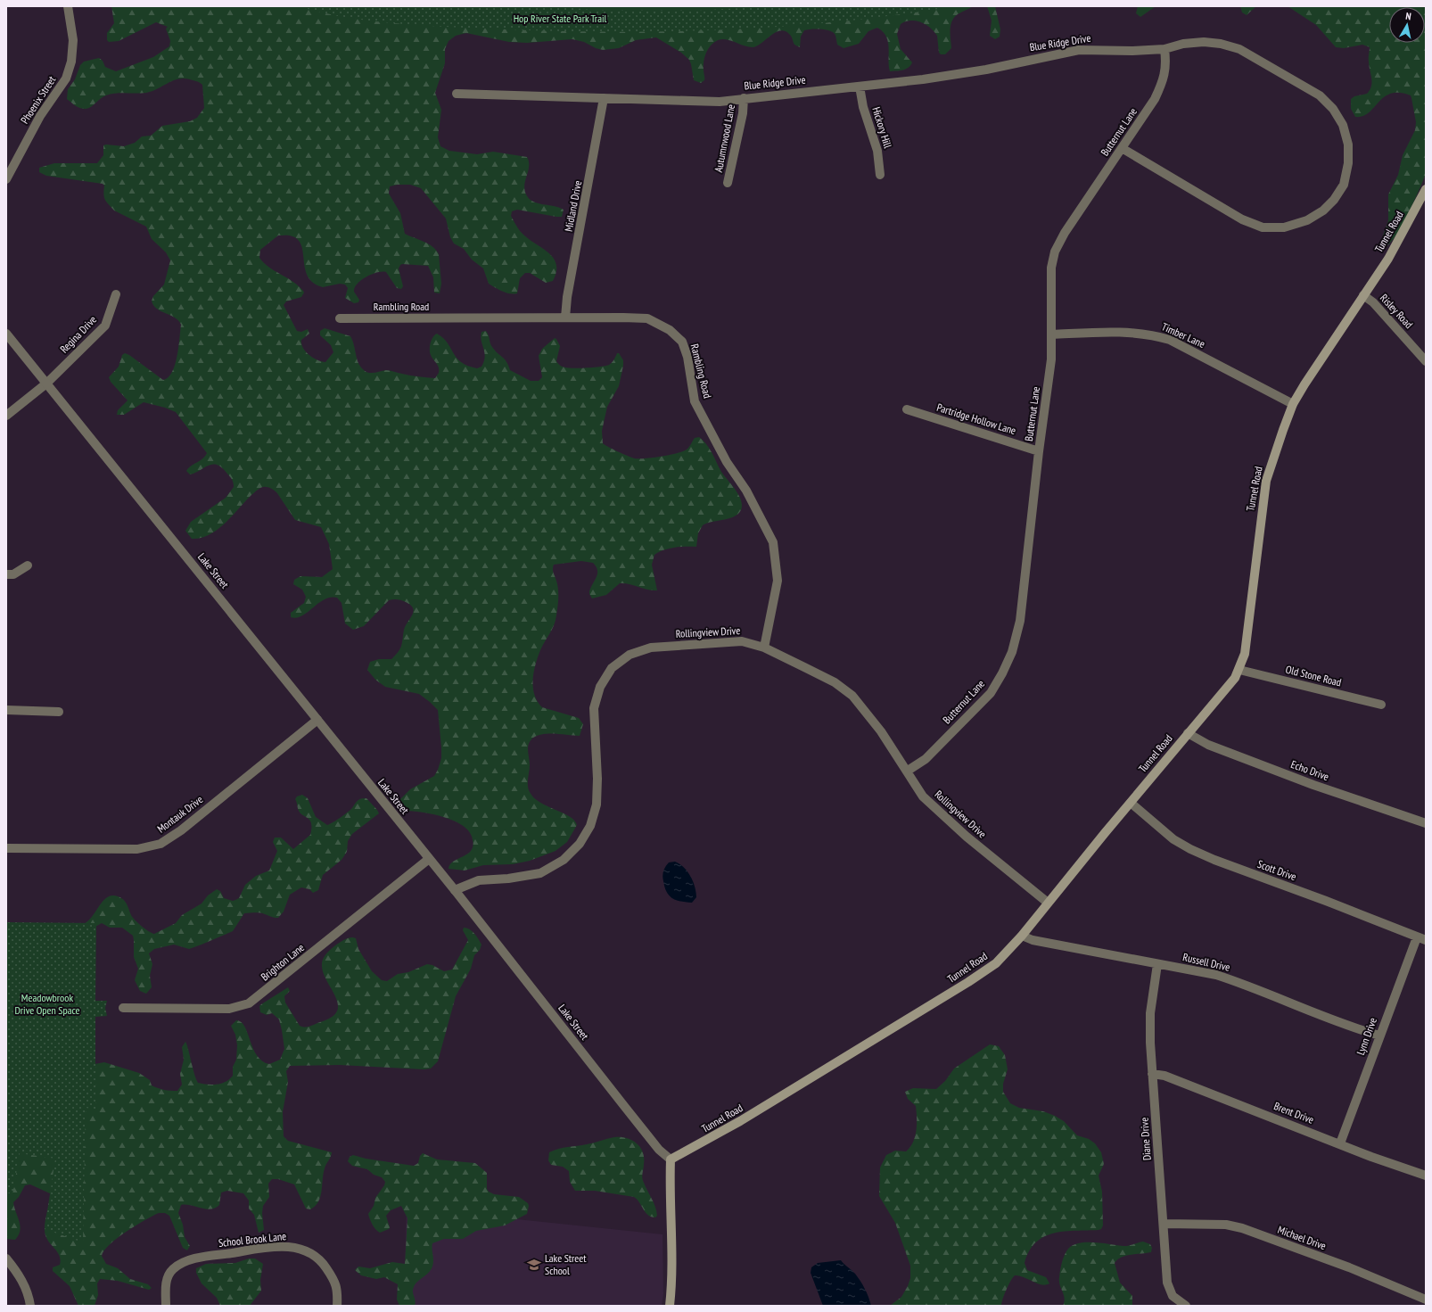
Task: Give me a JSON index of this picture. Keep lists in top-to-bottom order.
{
  "streets": {
    "main road": ["Tunnel Road"],
    "street": [
      "Blue Ridge Drive",
      "Phoenix Street",
      "Hickory Hill",
      "Butternut Lane",
      "Autumnwood Lane",
      "Midland Drive",
      "Rambling Road",
      "Risley Road",
      "Regina Drive",
      "Timber Lane",
      "Partridge Hollow Lane",
      "Lake Street",
      "Rollingview Drive",
      "Old Stone Road",
      "Echo Drive",
      "Montauk Drive",
      "Scott Drive",
      "Brighton Lane",
      "Russell Drive",
      "Lynn Drive",
      "Brent Drive",
      "Diane Drive",
      "Michael Drive",
      "School Brook Lane"
    ]
  },
  "crossings": [
    ["Blue Ridge Drive", "Hickory Hill"],
    ["Blue Ridge Drive", "Butternut Lane"],
    ["Blue Ridge Drive", "Autumnwood Lane"],
    ["Blue Ridge Drive", "Midland Drive"],
    ["Butternut Lane", "Timber Lane"],
    ["Butternut Lane", "Partridge Hollow Lane"],
    ["Butternut Lane", "Rollingview Drive"],
    ["Midland Drive", "Rambling Road"],
    ["Tunnel Road", "Risley Road"],
    ["Tunnel Road", "Timber Lane"],
    ["Tunnel Road", "Lake Street"],
    ["Tunnel Road", "Rollingview Drive"],
    ["Tunnel Road", "Old Stone Road"],
    ["Tunnel Road", "Echo Drive"],
    ["Tunnel Road", "Scott Drive"],
    ["Tunnel Road", "Russell Drive"],
    ["Rambling Road", "Rollingview Drive"],
    ["Regina Drive", "Lake Street"],
    ["Lake Street", "Rollingview Drive"],
    ["Lake Street", "Montauk Drive"],
    ["Lake Street", "Brighton Lane"],
    ["Scott Drive", "Lynn Drive"],
    ["Russell Drive", "Lynn Drive"],
    ["Russell Drive", "Diane Drive"],
    ["Lynn Drive", "Brent Drive"],
    ["Brent Drive", "Diane Drive"],
    ["Diane Drive", "Michael Drive"]
  ],
  "parks": ["Hop River State Park Trail", "Meadowbrook Drive Open Space"],
  "places": {
    "school or university": ["Lake Street School"]
  },
  "north": "top"
}
